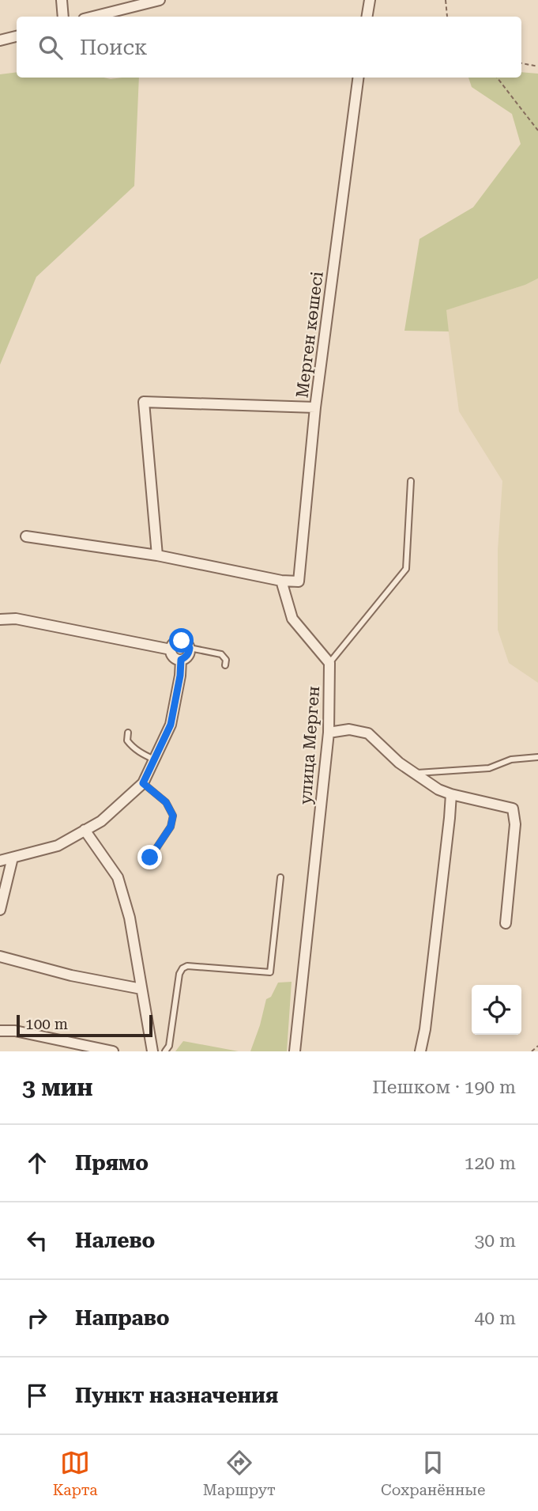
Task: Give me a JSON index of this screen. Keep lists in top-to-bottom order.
{
  "streets": {
    "street": ["Мерген көшесі", "улица Мерген"]
  },
  "crossings": [
    ["Мерген көшесі", "улица Мерген"]
  ],
  "scale_bar": "100 m",
  "page": {
    "search": "Поиск",
    "scale": "100 m",
    "heading": ["3 мин", "Пешком · 190 m"],
    "list": [
      ["Прямо", "120 m"],
      ["Налево", "30 m"],
      ["Направо", "40 m"],
      "Пункт назначения"
    ],
    "nav": ["Карта", "Маршрут", "Сохранённые"]
  }
}
